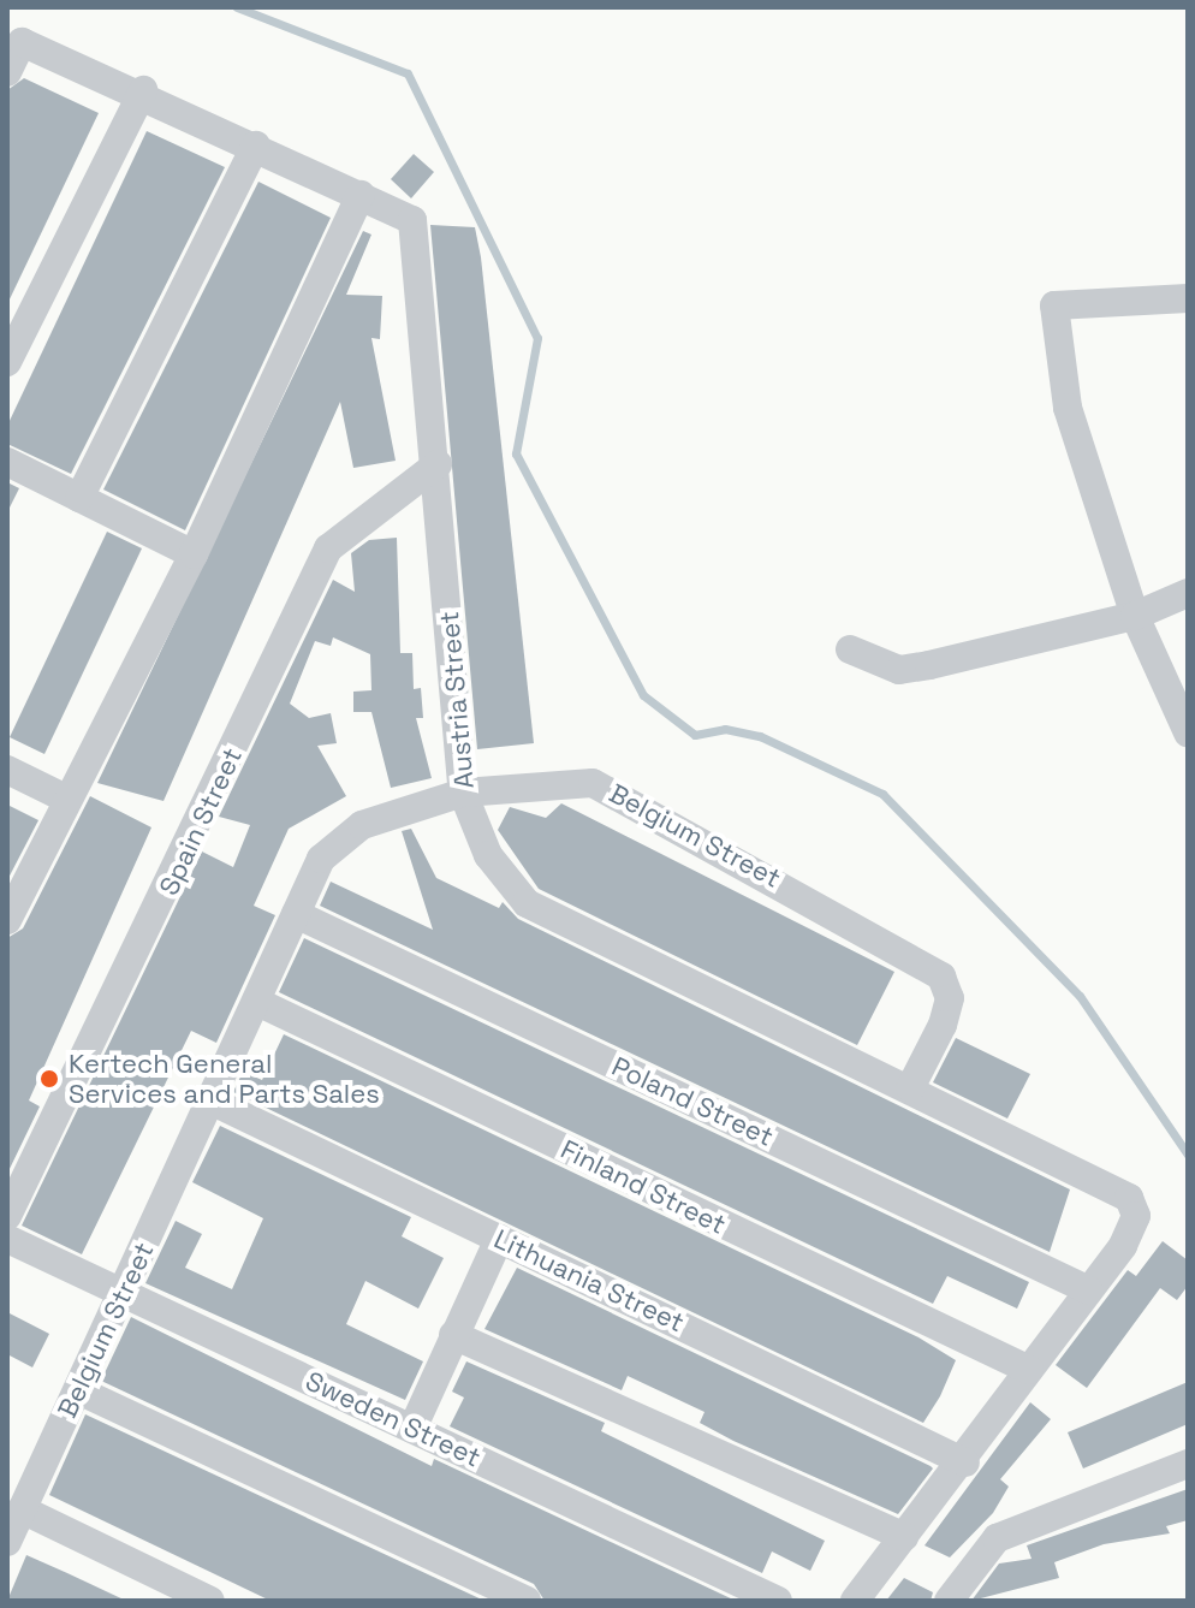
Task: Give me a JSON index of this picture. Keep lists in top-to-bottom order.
{
  "streets": {
    "street": [
      "Austria Street",
      "Spain Street",
      "Belgium Street",
      "Poland Street",
      "Finland Street",
      "Lithuania Street",
      "Sweden Street"
    ]
  },
  "crossings": [
    ["Austria Street", "Spain Street"],
    ["Austria Street", "Belgium Street"],
    ["Austria Street", "Poland Street"],
    ["Belgium Street", "Poland Street"],
    ["Belgium Street", "Finland Street"],
    ["Belgium Street", "Lithuania Street"],
    ["Belgium Street", "Sweden Street"]
  ],
  "places": ["Kertech General Services and Parts Sales"]
}
